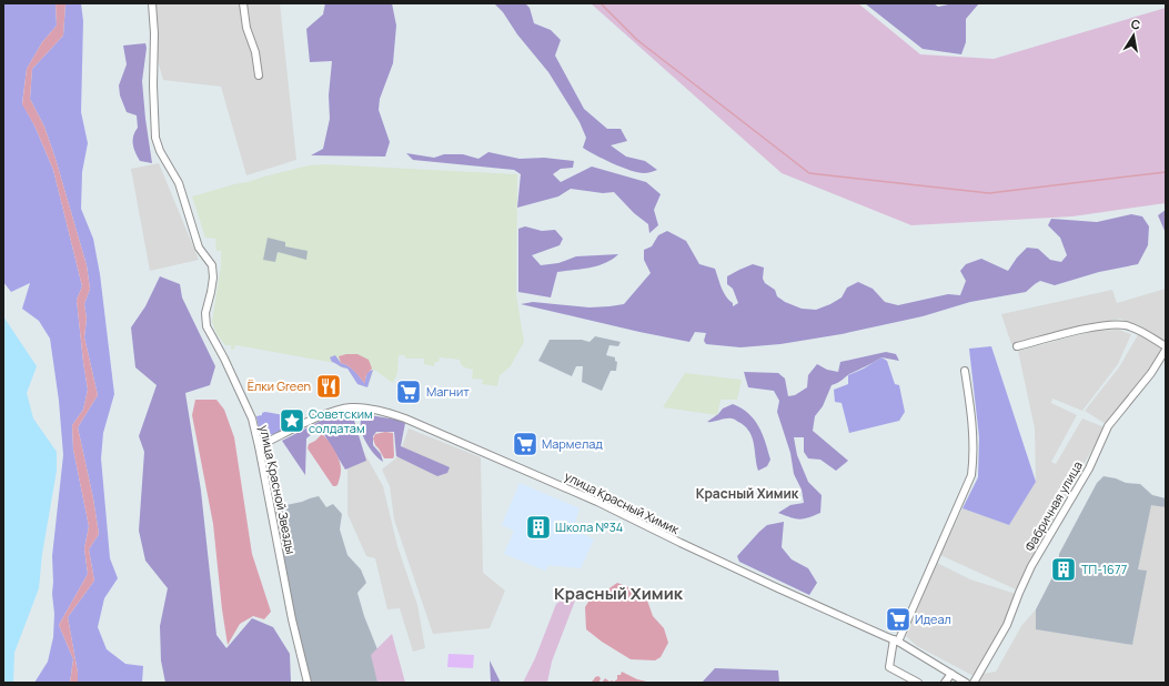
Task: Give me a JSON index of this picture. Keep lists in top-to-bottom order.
{
  "streets": {
    "street": ["улица Красной Звезды", "улица Красный Химик", "Фабричная улица"]
  },
  "crossings": [
    ["улица Красной Звезды", "улица Красный Химик"]
  ],
  "districts": ["Красный Химик", "Красный Химик"],
  "places": {
    "restaurant": ["Ёлки Green"],
    "supermarket": ["Магнит", "Мармелад", "Идеал"],
    "place": ["Советским солдатам"],
    "building": ["Школа №34", "ТП-1677"]
  },
  "north": "top"
}
